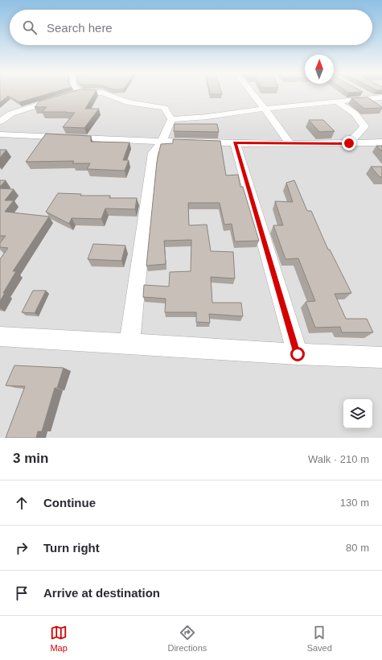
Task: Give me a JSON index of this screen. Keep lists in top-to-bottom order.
{
  "north": "top",
  "page": {
    "search": "Search here",
    "heading": ["3 min", "Walk · 210 m"],
    "list": [
      ["Continue", "130 m"],
      ["Turn right", "80 m"],
      "Arrive at destination"
    ],
    "nav": ["Map", "Directions", "Saved"]
  }
}
